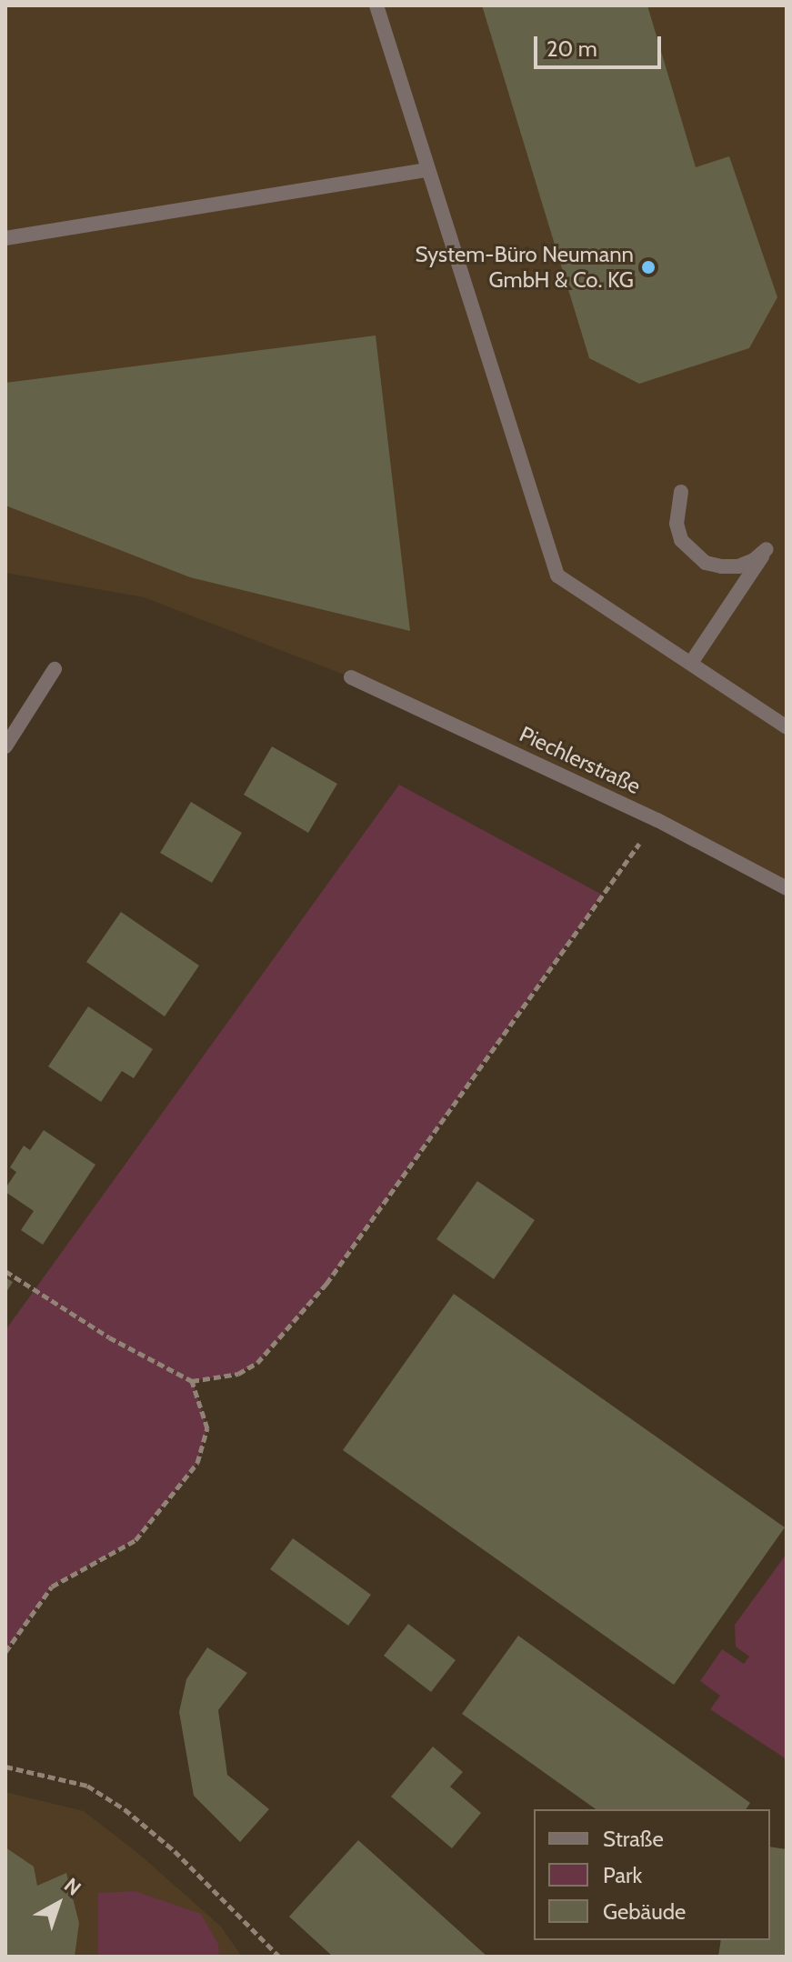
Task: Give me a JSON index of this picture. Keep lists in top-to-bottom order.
{
  "streets": {
    "street": ["Piechlerstraße"]
  },
  "places": ["System-Büro Neumann GmbH & Co. KG"],
  "legend": ["Straße", "Park", "Gebäude"],
  "scale_bar": "20 m",
  "north": "top right"
}
